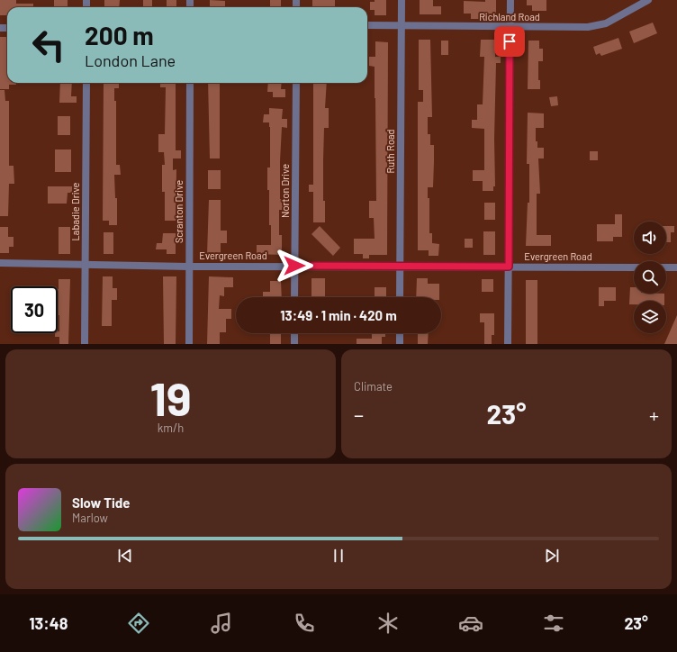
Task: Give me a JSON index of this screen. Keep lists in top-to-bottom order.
{
  "streets": {
    "street": [
      "Richland Road",
      "Ruth Road",
      "Norton Drive",
      "Labadie Drive",
      "Scranton Drive",
      "Evergreen Road"
    ]
  },
  "crossings": [
    ["Richland Road", "Ruth Road"],
    ["Ruth Road", "Evergreen Road"],
    ["Norton Drive", "Evergreen Road"],
    ["Labadie Drive", "Evergreen Road"],
    ["Scranton Drive", "Evergreen Road"]
  ],
  "page": {
    "turn": ["200 m", "London Lane"],
    "limit": "30",
    "trip": "13:49 · 1 min · 420 m",
    "tile": [
      ["19", "km/h"],
      "Climate"
    ],
    "heat": ["−", "23°", "+"],
    "song": ["Slow Tide", "Marlow"],
    "tabs": ["13:48", "23°"]
  }
}
